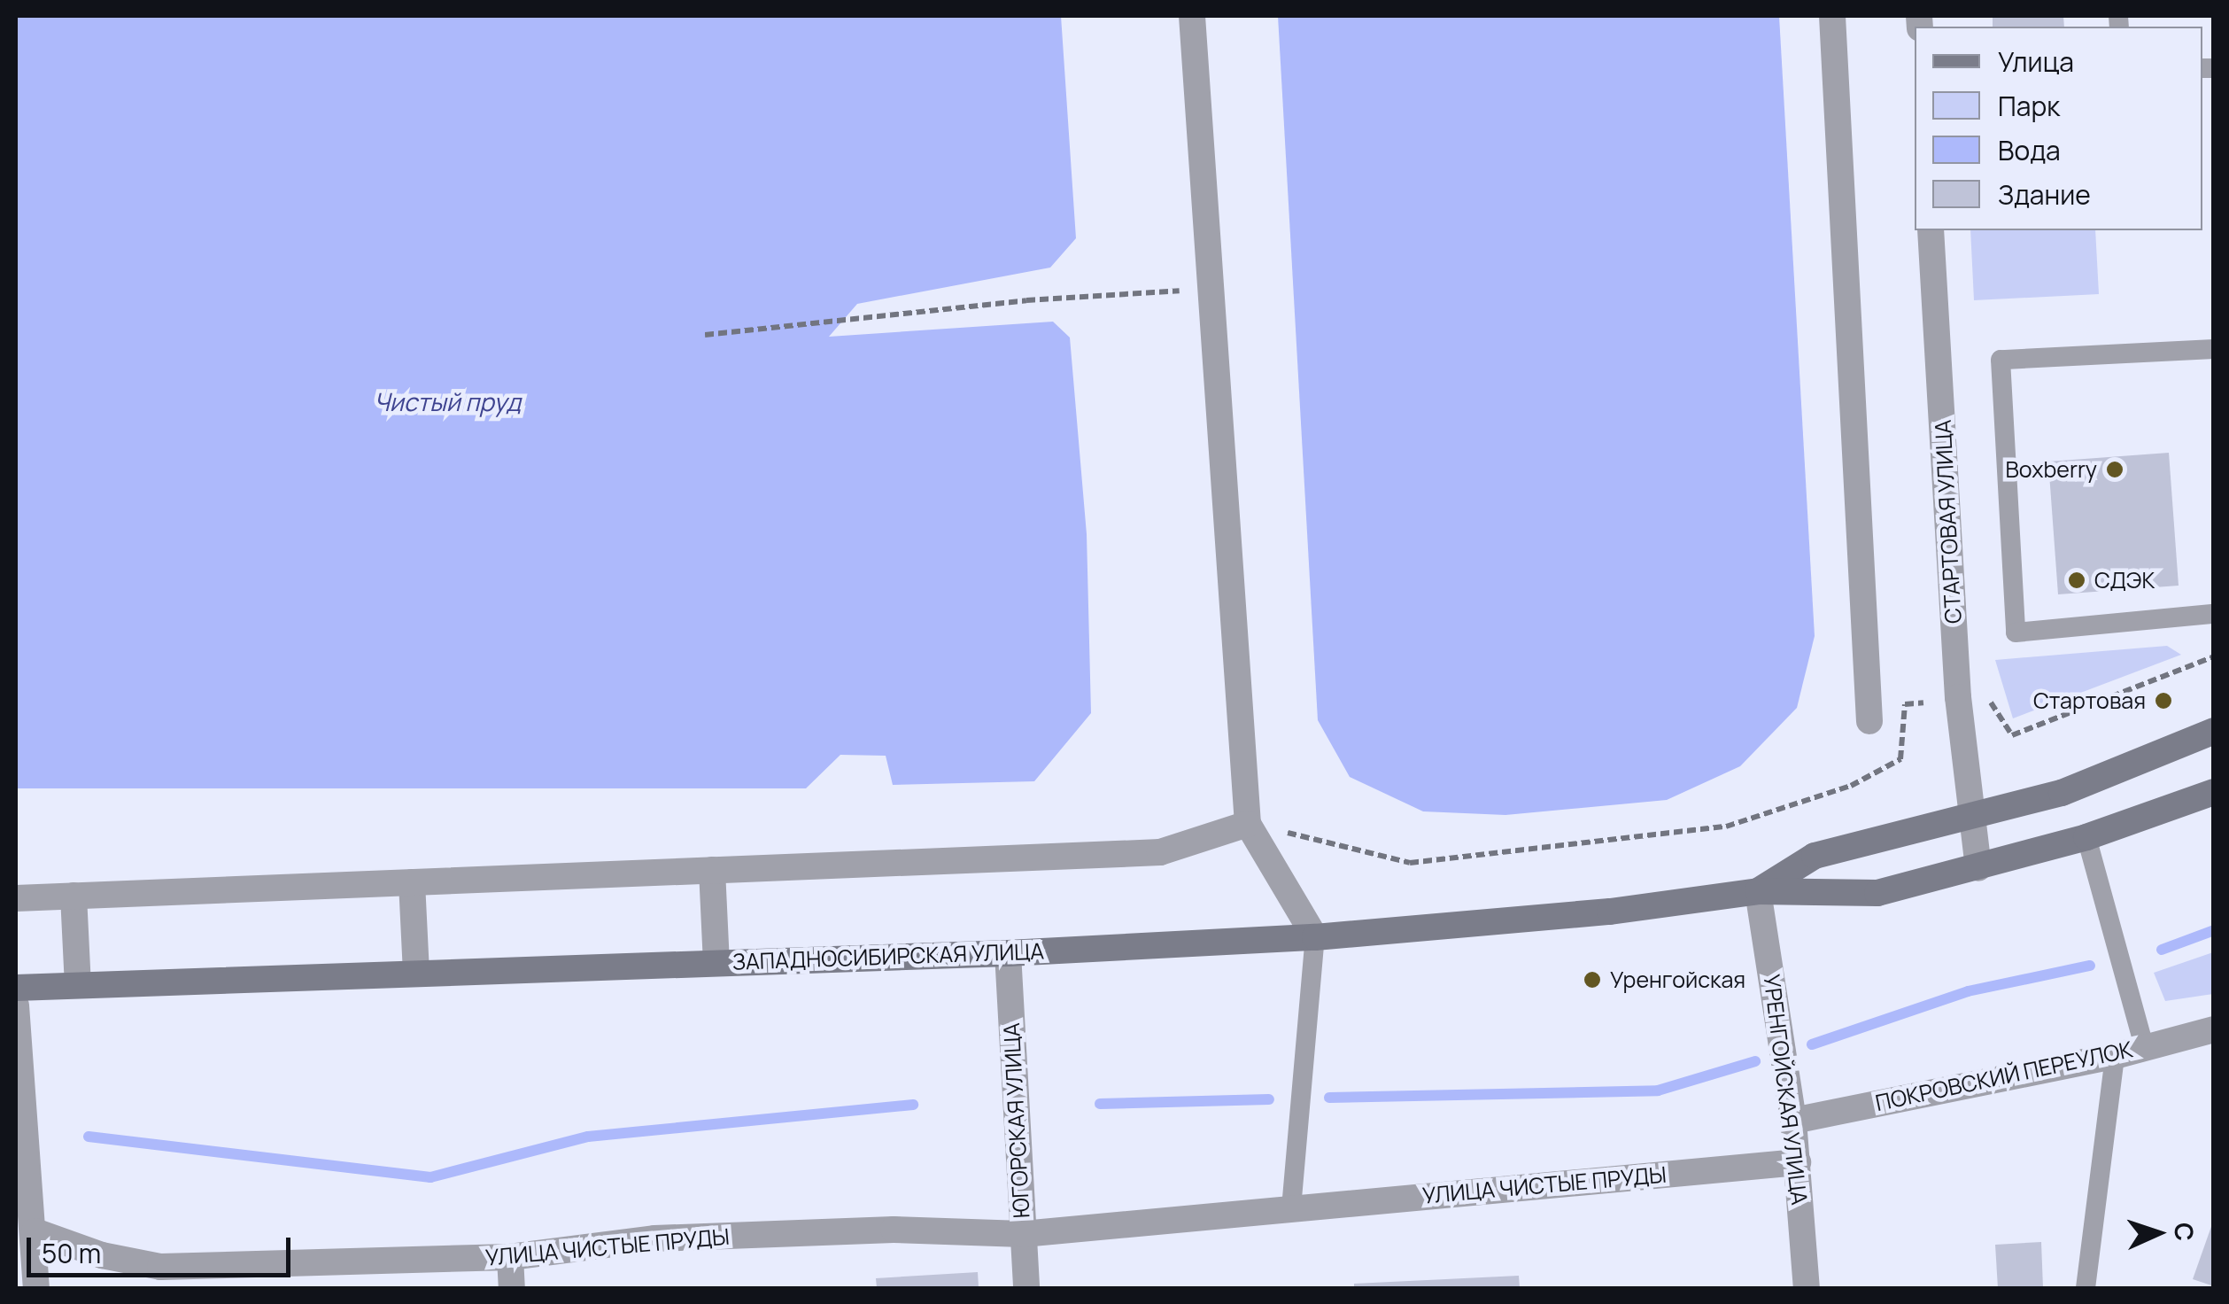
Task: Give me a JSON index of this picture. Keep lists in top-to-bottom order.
{
  "streets": {
    "main road": ["ЗАПАДНОСИБИРСКАЯ УЛИЦА"],
    "street": [
      "СТАРТОВАЯ УЛИЦА",
      "ПОКРОВСКИЙ ПЕРЕУЛОК",
      "УРЕНГОЙСКАЯ УЛИЦА",
      "ЮГОРСКАЯ УЛИЦА",
      "УЛИЦА ЧИСТЫЕ ПРУДЫ"
    ]
  },
  "crossings": [
    ["СТАРТОВАЯ УЛИЦА", "ЗАПАДНОСИБИРСКАЯ УЛИЦА"],
    ["ЗАПАДНОСИБИРСКАЯ УЛИЦА", "УРЕНГОЙСКАЯ УЛИЦА"],
    ["ЗАПАДНОСИБИРСКАЯ УЛИЦА", "ЮГОРСКАЯ УЛИЦА"],
    ["ПОКРОВСКИЙ ПЕРЕУЛОК", "УРЕНГОЙСКАЯ УЛИЦА"],
    ["УРЕНГОЙСКАЯ УЛИЦА", "УЛИЦА ЧИСТЫЕ ПРУДЫ"],
    ["ЮГОРСКАЯ УЛИЦА", "УЛИЦА ЧИСТЫЕ ПРУДЫ"]
  ],
  "water": ["Чистый пруд"],
  "places": [
    "Boxberry",
    "СДЭК",
    "Стартовая",
    "Уренгойская"
  ],
  "legend": [
    "Улица",
    "Парк",
    "Вода",
    "Здание"
  ],
  "scale_bar": "50 m",
  "north": "right"
}
